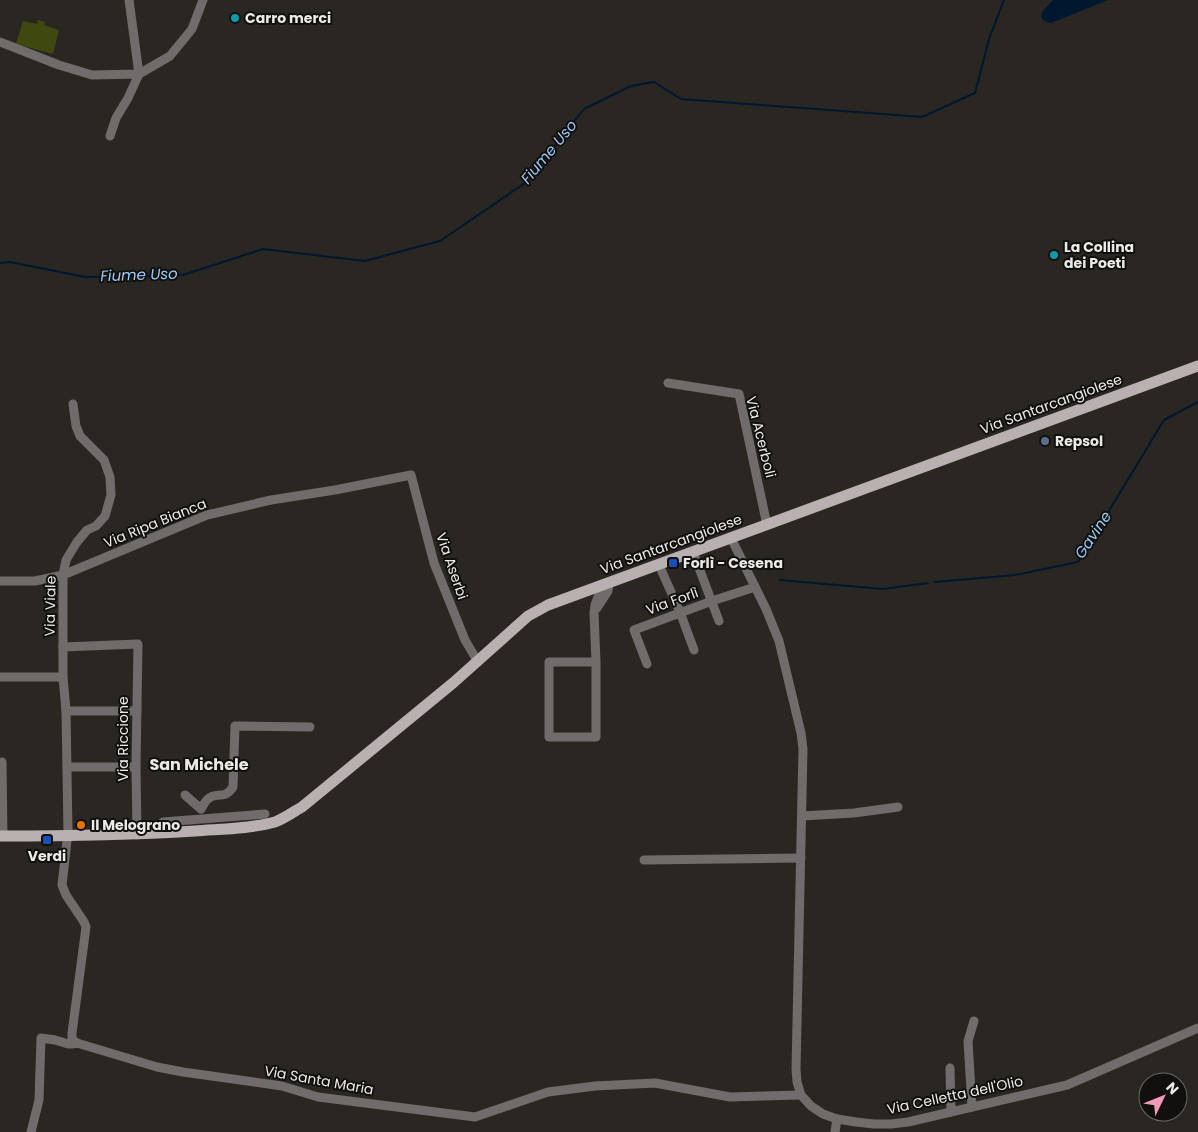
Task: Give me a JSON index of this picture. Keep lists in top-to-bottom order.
{
  "streets": {
    "main road": ["Via Santarcangiolese"],
    "street": [
      "Via Acerboli",
      "Via Ripa Bianca",
      "Via Aserbi",
      "Via Forlì",
      "Via Viale",
      "Via Riccione",
      "Via Santa Maria",
      "Via Celletta dell'Olio"
    ]
  },
  "crossings": [
    ["Via Santarcangiolese", "Via Acerboli"],
    ["Via Santarcangiolese", "Via Aserbi"],
    ["Via Santarcangiolese", "Via Viale"],
    ["Via Santarcangiolese", "Via Riccione"],
    ["Via Ripa Bianca", "Via Aserbi"],
    ["Via Ripa Bianca", "Via Viale"],
    ["Via Viale", "Via Riccione"],
    ["Via Santa Maria", "Via Celletta dell'Olio"]
  ],
  "districts": ["San Michele"],
  "water": ["Fiume Uso", "Gavine"],
  "places": {
    "other": [
      "Carro merci",
      "La Collina dei Poeti",
      "Repsol",
      "Il Melograno"
    ],
    "transit": ["Forlì - Cesena", "Verdi"]
  },
  "north": "top right"
}
